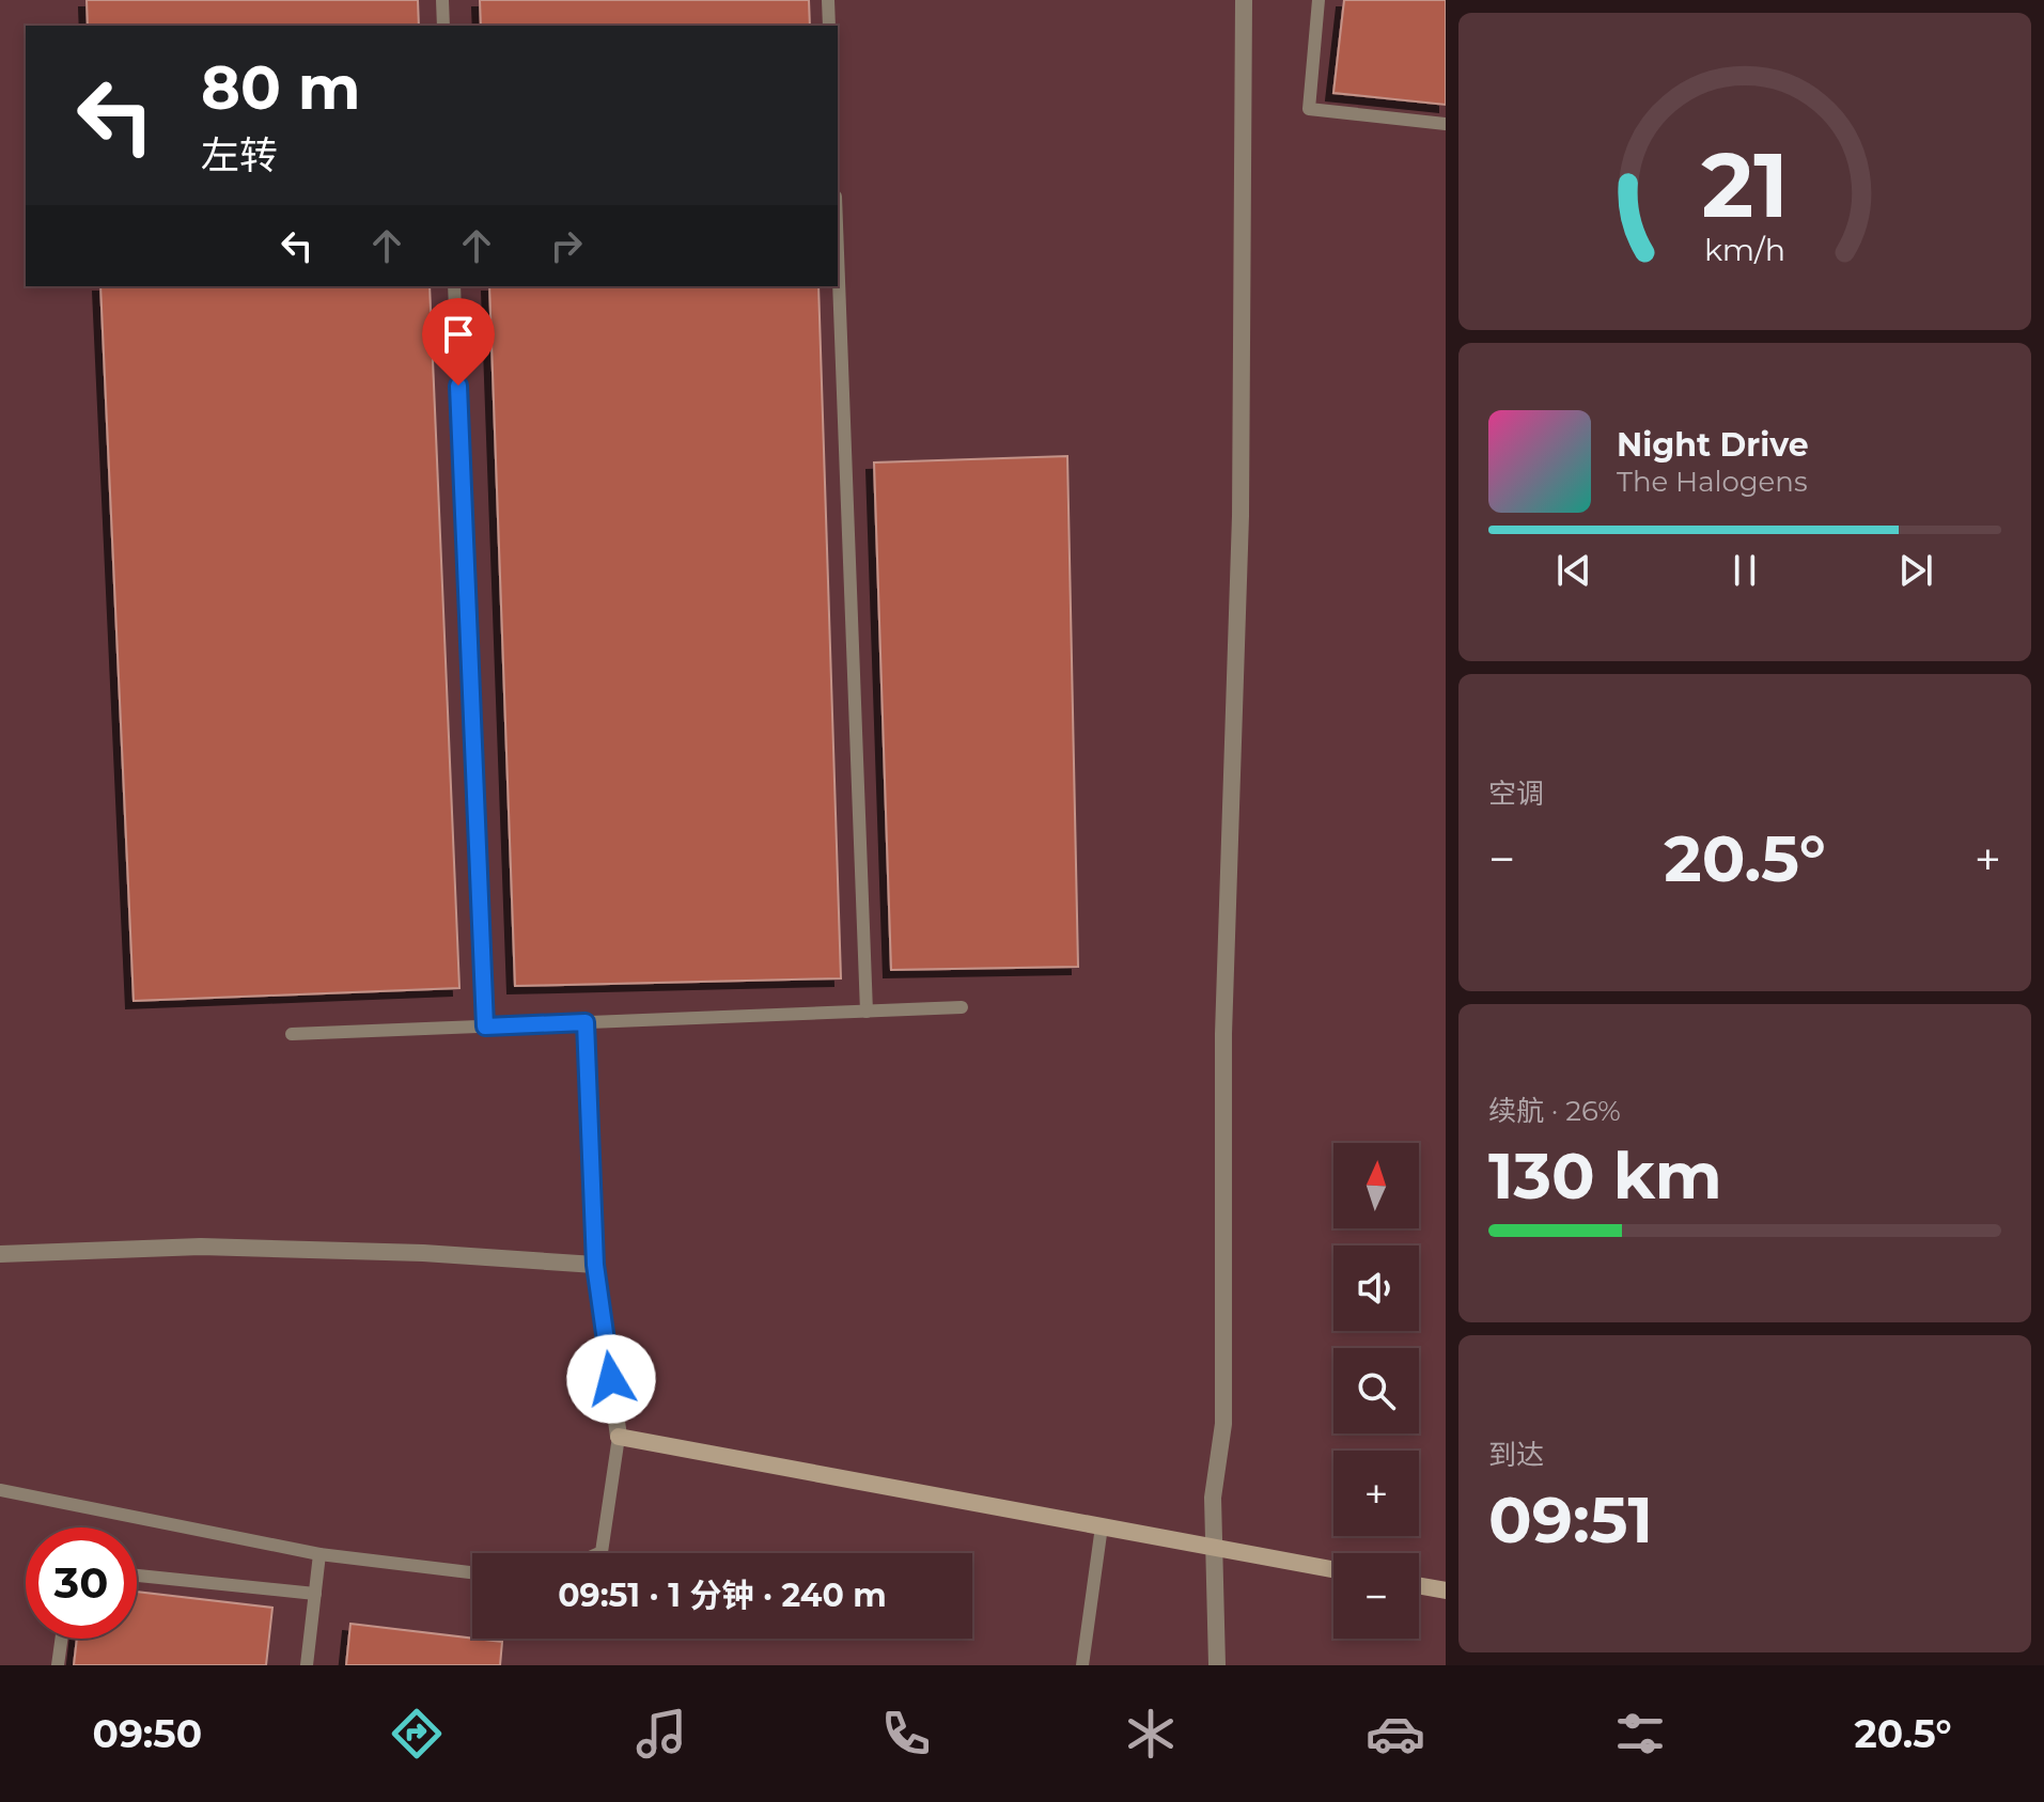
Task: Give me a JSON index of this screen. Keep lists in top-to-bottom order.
{
  "north": "top",
  "page": {
    "turn": ["80 m", "左转"],
    "song": ["Night Drive", "The Halogens"],
    "tile": [
      "空调",
      ["续航 · 26%", "130 km"],
      ["到达", "09:51"]
    ],
    "heat": ["−", "20.5°", "+"],
    "map_buttons": ["+", "−"],
    "limit": "30",
    "trip": "09:51 · 1 分钟 · 240 m",
    "tabs": ["09:50", "20.5°"],
    "gauge": ["21", "km/h"]
  }
}
